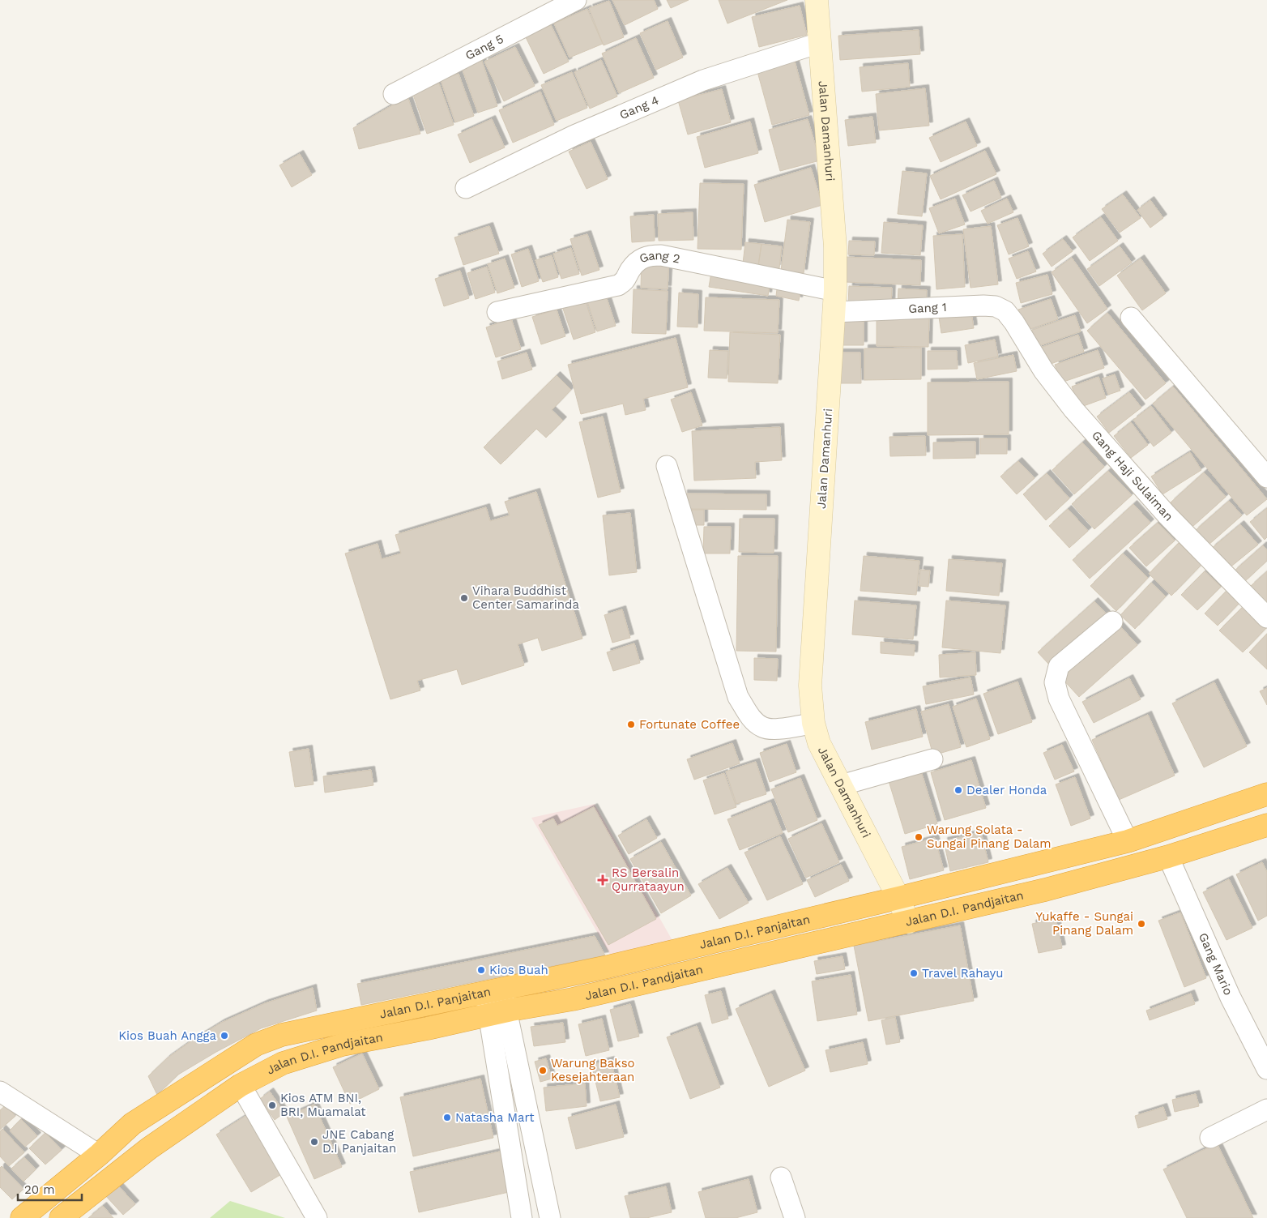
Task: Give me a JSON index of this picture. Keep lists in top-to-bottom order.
{
  "streets": {
    "highway": ["Jalan D.I. Pandjaitan", "Jalan D.I. Panjaitan"],
    "street": [
      "Gang 5",
      "Gang 4",
      "Jalan Damanhuri",
      "Gang 2",
      "Gang 1",
      "Gang Haji Sulaiman",
      "Gang Mario"
    ]
  },
  "crossings": [
    ["Gang 4", "Jalan Damanhuri"],
    ["Jalan Damanhuri", "Gang 2"],
    ["Jalan Damanhuri", "Gang 1"],
    ["Jalan Damanhuri", "Jalan D.I. Pandjaitan"],
    ["Jalan Damanhuri", "Jalan D.I. Panjaitan"],
    ["Gang 1", "Gang Haji Sulaiman"],
    ["Jalan D.I. Pandjaitan", "Gang Mario"]
  ],
  "places": {
    "other": [
      "Vihara Buddhist Center Samarinda",
      "Fortunate Coffee",
      "Dealer Honda",
      "Warung Solata - Sungai Pinang Dalam",
      "Yukaffe - Sungai Pinang Dalam",
      "Kios Buah",
      "Travel Rahayu",
      "Kios Buah Angga",
      "Warung Bakso Kesejahteraan",
      "Kios ATM BNI, BRI, Muamalat",
      "Natasha Mart",
      "JNE Cabang D.I Panjaitan"
    ],
    "health": ["RS Bersalin Qurrataayun"]
  },
  "scale_bar": "20 m"
}
